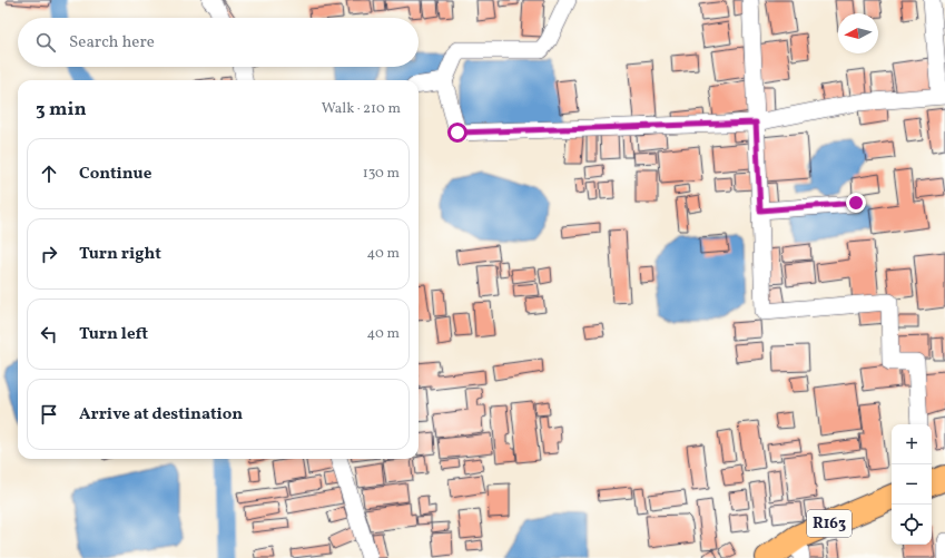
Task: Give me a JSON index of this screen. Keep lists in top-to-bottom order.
{
  "streets": {
    "main road": ["R163"]
  },
  "north": "left",
  "page": {
    "search": "Search here",
    "heading": ["3 min", "Walk · 210 m"],
    "list": [
      ["Continue", "130 m"],
      ["Turn right", "40 m"],
      ["Turn left", "40 m"],
      "Arrive at destination"
    ],
    "map_buttons": ["+", "−"]
  }
}
